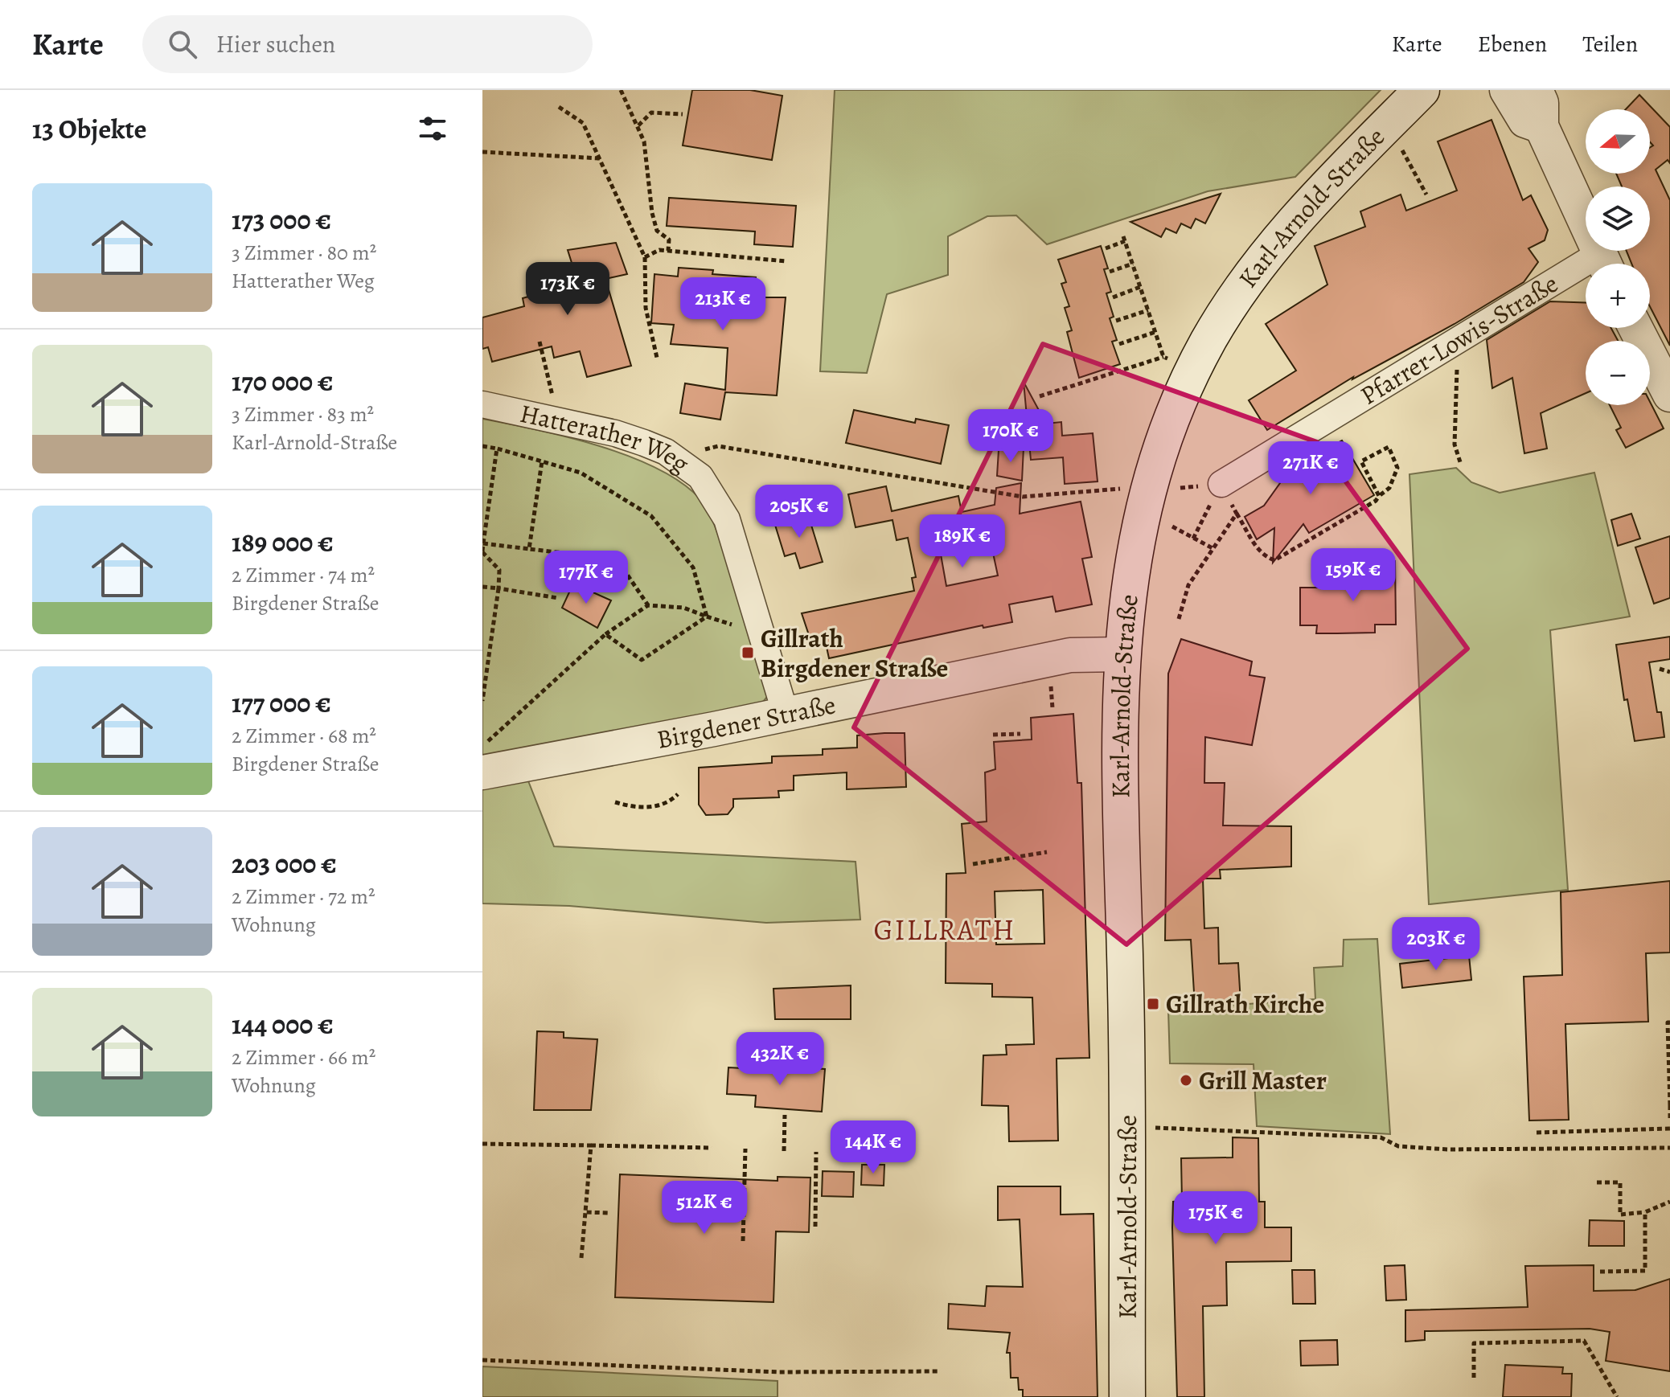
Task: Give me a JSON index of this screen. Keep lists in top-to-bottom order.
{
  "streets": {
    "main road": ["Karl-Arnold-Straße"],
    "street": ["Pfarrer-Lowis-Straße", "Hatterather Weg", "Birgdener Straße"]
  },
  "crossings": [
    ["Karl-Arnold-Straße", "Birgdener Straße"],
    ["Hatterather Weg", "Birgdener Straße"]
  ],
  "districts": ["GILLRATH"],
  "places": {
    "transit": ["Gillrath Birgdener Straße", "Gillrath Kirche"],
    "other": ["Grill Master"]
  },
  "north": "left",
  "page": {
    "header": "Karte",
    "search": "Hier suchen",
    "nav": ["Karte", "Ebenen", "Teilen"],
    "heading": "13 Objekte",
    "map_buttons": ["+", "−"],
    "list": [
      {
        "name": "173 000 €",
        "note": "3 Zimmer · 80 m² · Hatterather Weg"
      },
      {
        "name": "170 000 €",
        "note": "3 Zimmer · 83 m² · Karl-Arnold-Straße"
      },
      {
        "name": "189 000 €",
        "note": "2 Zimmer · 74 m² · Birgdener Straße"
      },
      {
        "name": "177 000 €",
        "note": "2 Zimmer · 68 m² · Birgdener Straße"
      },
      {
        "name": "203 000 €",
        "note": "2 Zimmer · 72 m² · Wohnung"
      },
      {
        "name": "144 000 €",
        "note": "2 Zimmer · 66 m² · Wohnung"
      }
    ],
    "price": [
      "173K €",
      "213K €",
      "170K €",
      "271K €",
      "205K €",
      "189K €",
      "159K €",
      "177K €",
      "203K €",
      "432K €",
      "144K €",
      "512K €",
      "175K €"
    ]
  }
}
